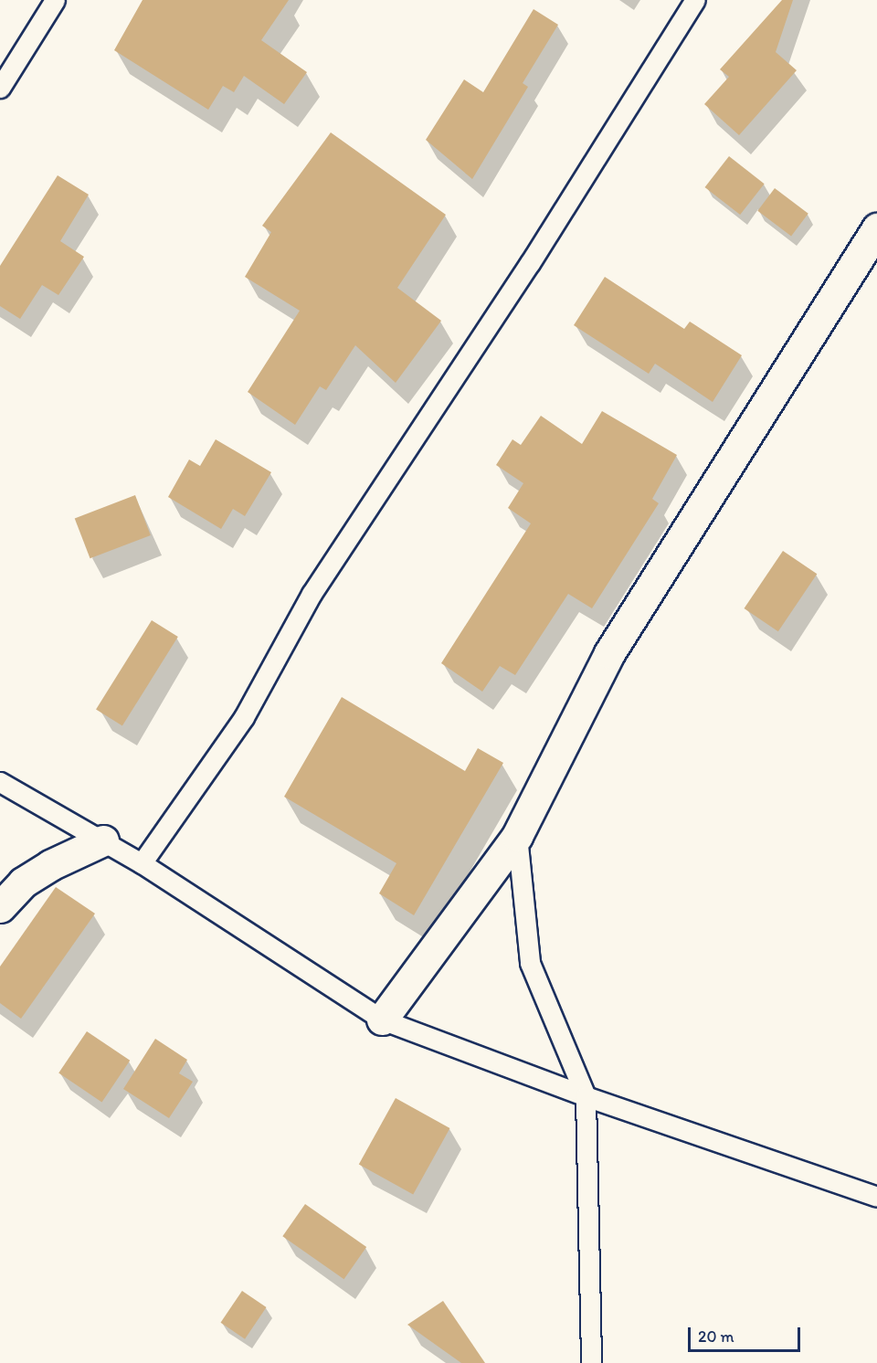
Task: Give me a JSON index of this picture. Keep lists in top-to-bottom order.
{
  "scale_bar": "20 m"
}
